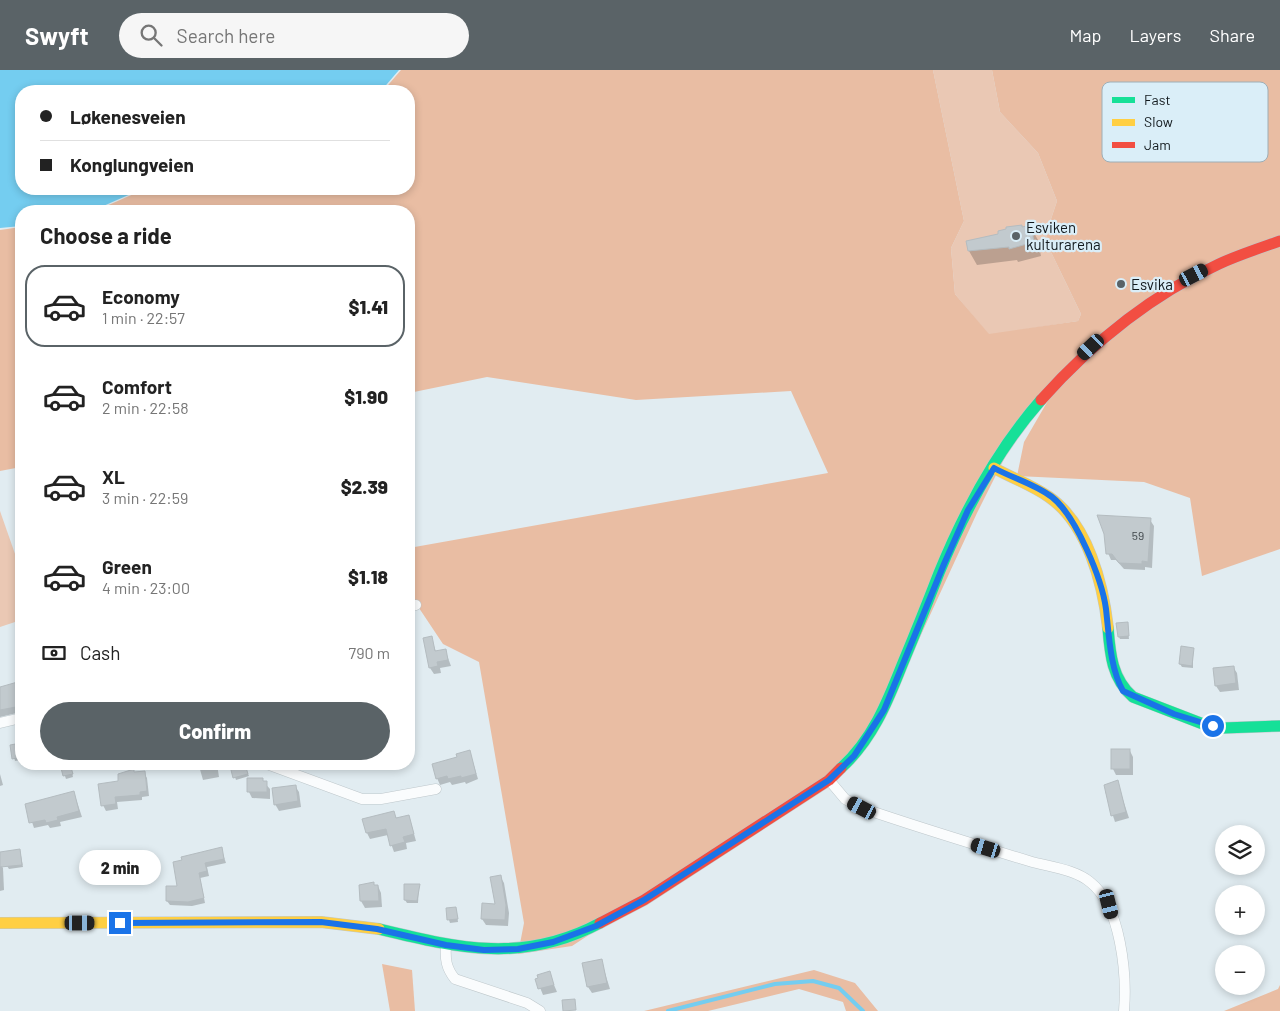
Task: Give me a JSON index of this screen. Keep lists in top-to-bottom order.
{
  "places": ["Esviken kulturarena", "Esvika"],
  "house_numbers": ["59"],
  "legend": ["Fast", "Slow", "Jam"],
  "page": {
    "header": "Swyft",
    "search": "Search here",
    "nav": ["Map", "Layers", "Share"],
    "banner": ["Løkenesveien", "Konglungveien"],
    "heading": "Choose a ride",
    "list": [
      {
        "name": "Economy",
        "note": "1 min · 22:57",
        "value": "$1.41"
      },
      {
        "name": "Comfort",
        "note": "2 min · 22:58",
        "value": "$1.90"
      },
      {
        "name": "XL",
        "note": "3 min · 22:59",
        "value": "$2.39"
      },
      {
        "name": "Green",
        "note": "4 min · 23:00",
        "value": "$1.18"
      }
    ],
    "pay": ["Cash", "790 m"],
    "buttons": "Confirm",
    "map_buttons": ["+", "−"],
    "bubble": "2 min"
  }
}
